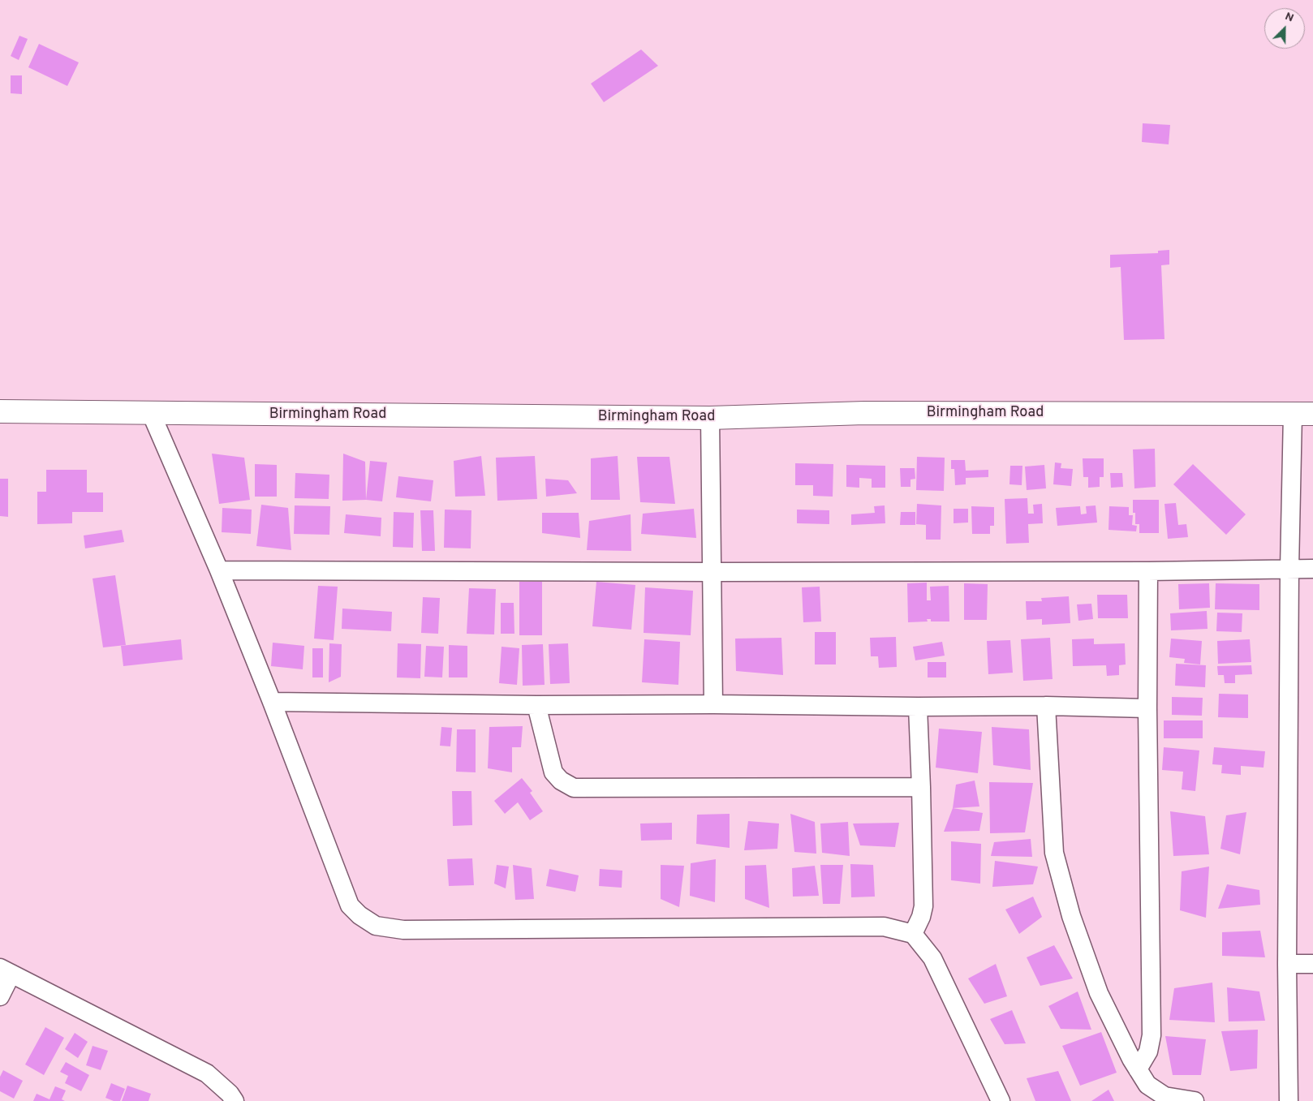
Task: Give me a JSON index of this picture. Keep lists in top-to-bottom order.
{
  "streets": {
    "street": ["Birmingham Road"]
  },
  "north": "top right"
}
